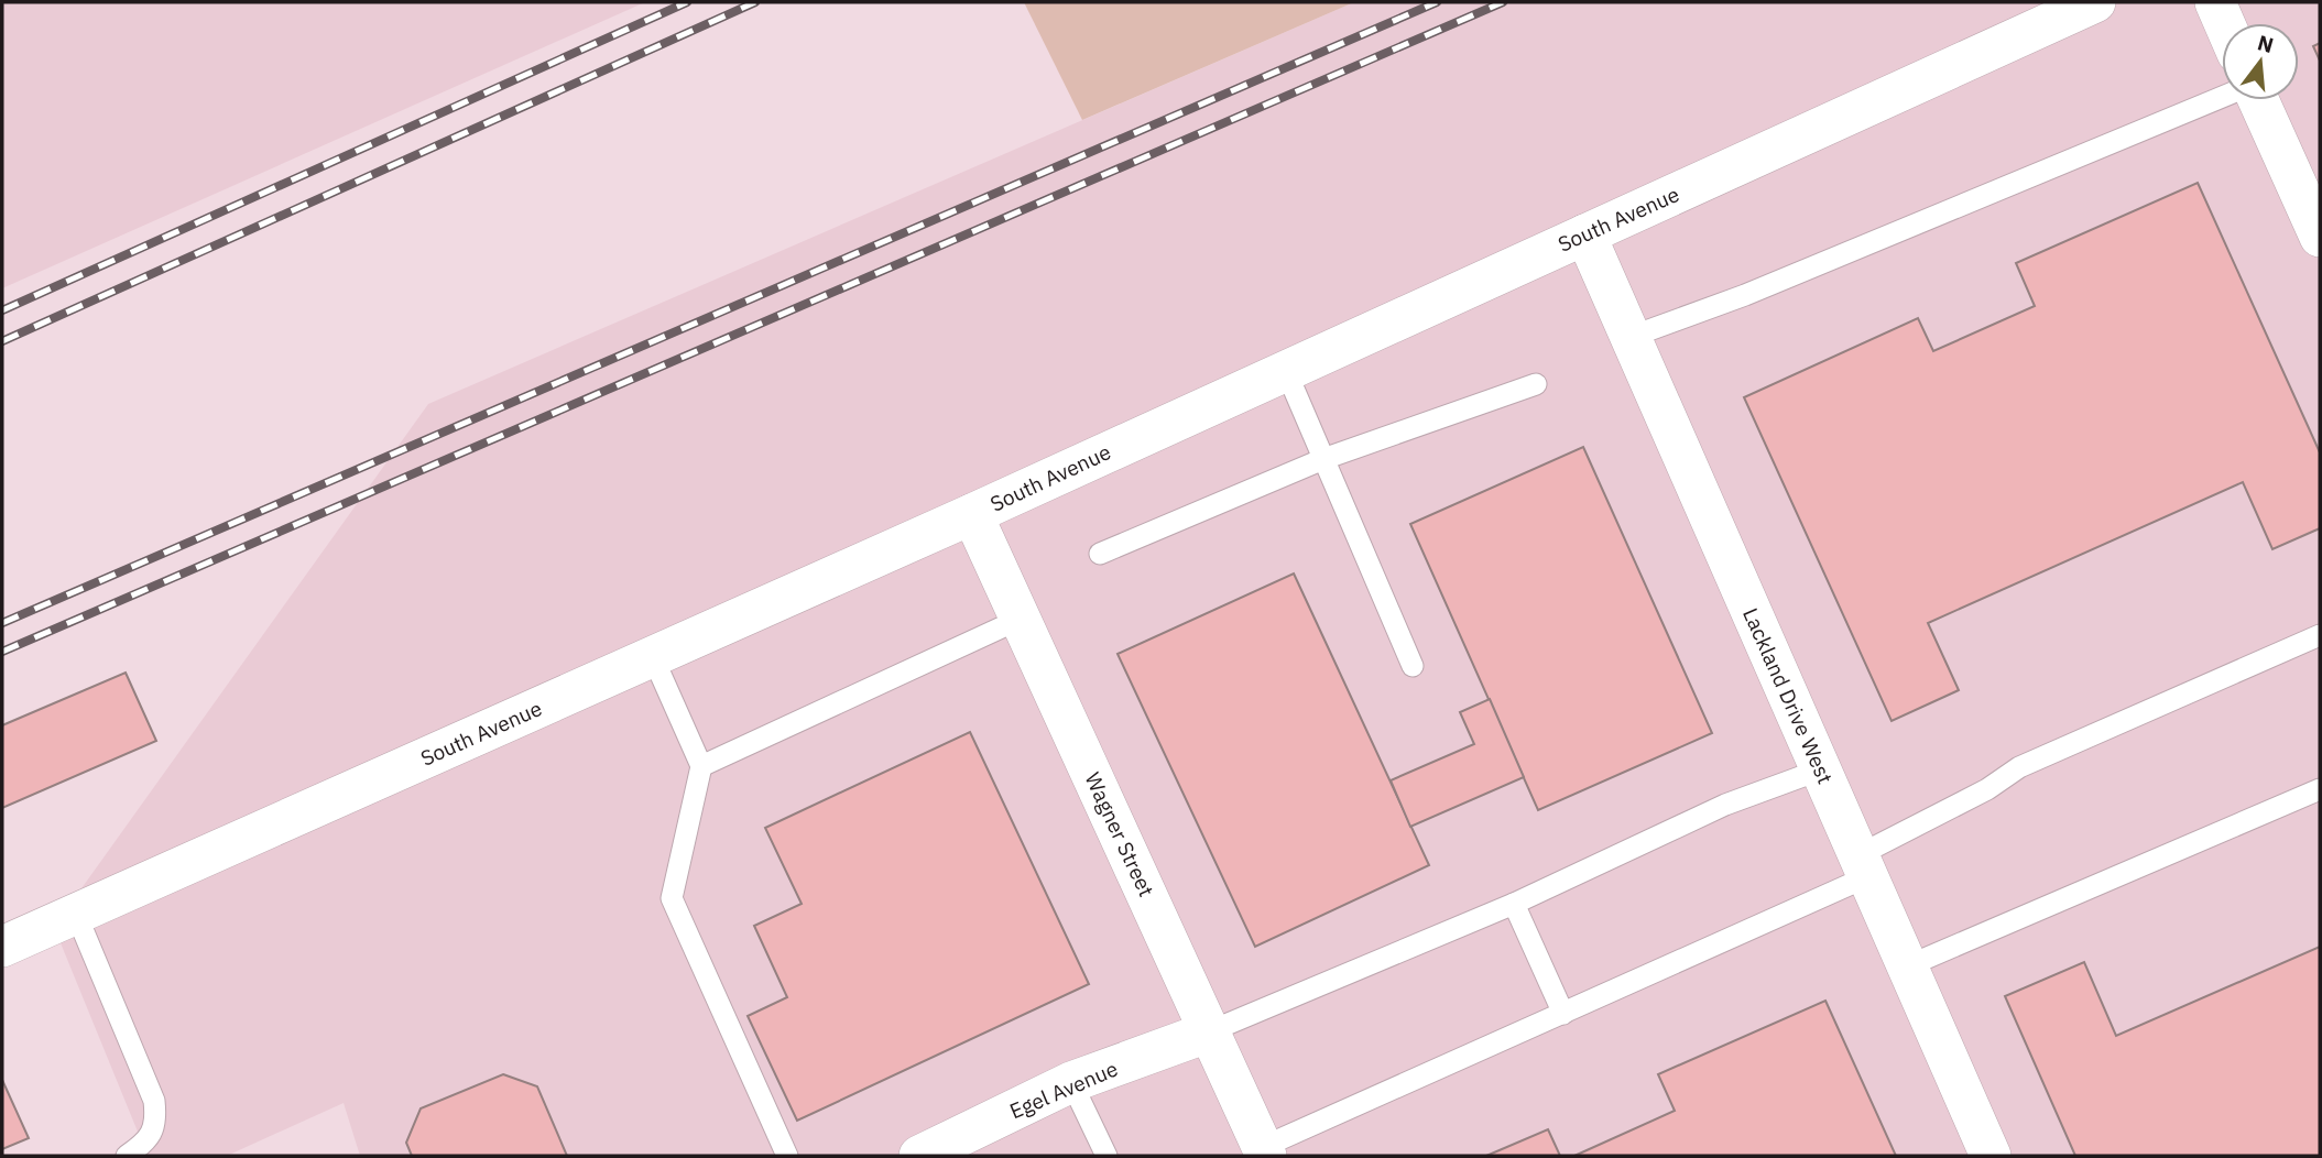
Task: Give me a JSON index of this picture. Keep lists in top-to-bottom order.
{
  "streets": {
    "street": [
      "South Avenue",
      "Lackland Drive West",
      "Wagner Street",
      "Egel Avenue"
    ]
  },
  "crossings": [
    ["South Avenue", "Lackland Drive West"],
    ["South Avenue", "Wagner Street"],
    ["Wagner Street", "Egel Avenue"]
  ],
  "north": "top"
}
